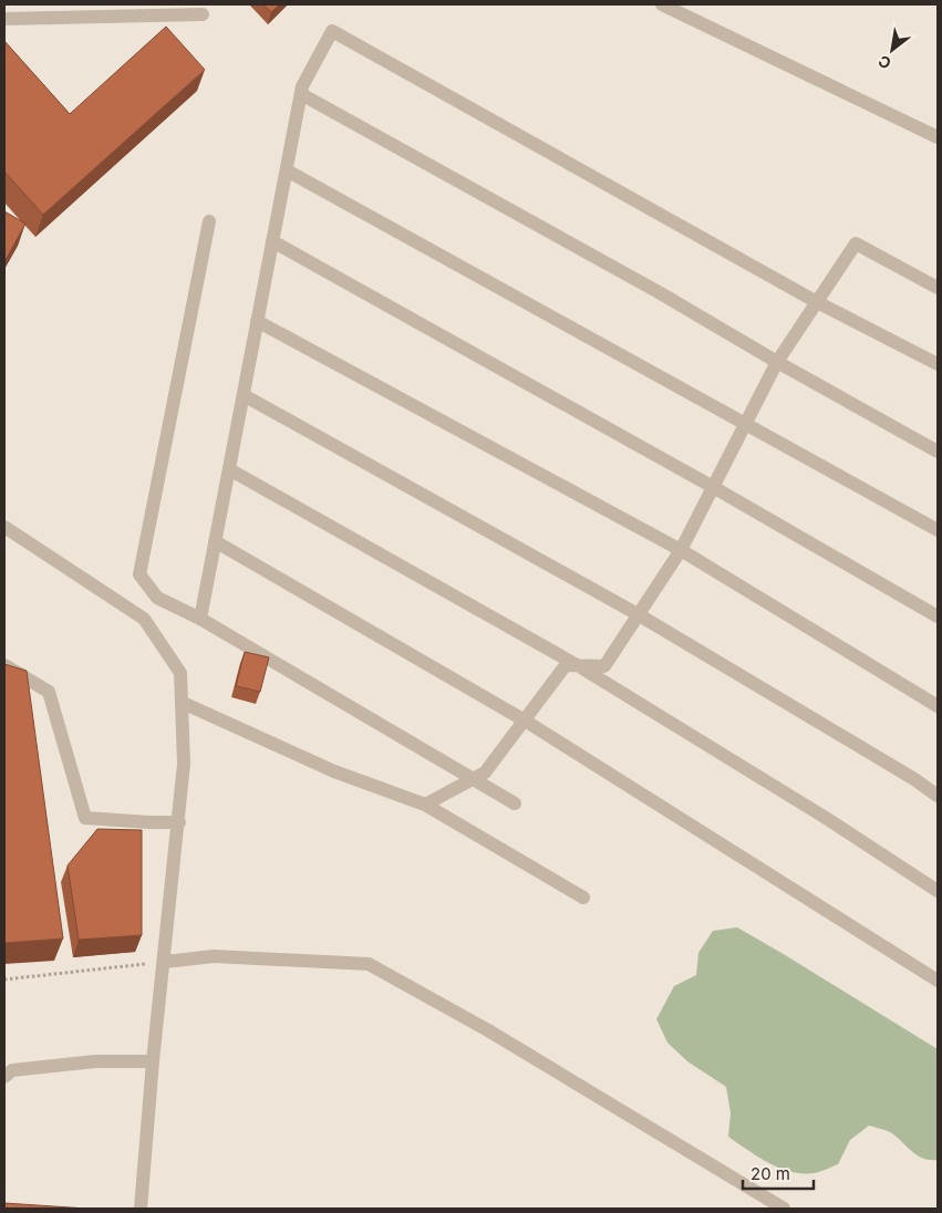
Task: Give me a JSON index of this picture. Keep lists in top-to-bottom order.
{
  "scale_bar": "20 m",
  "north": "bottom left"
}
